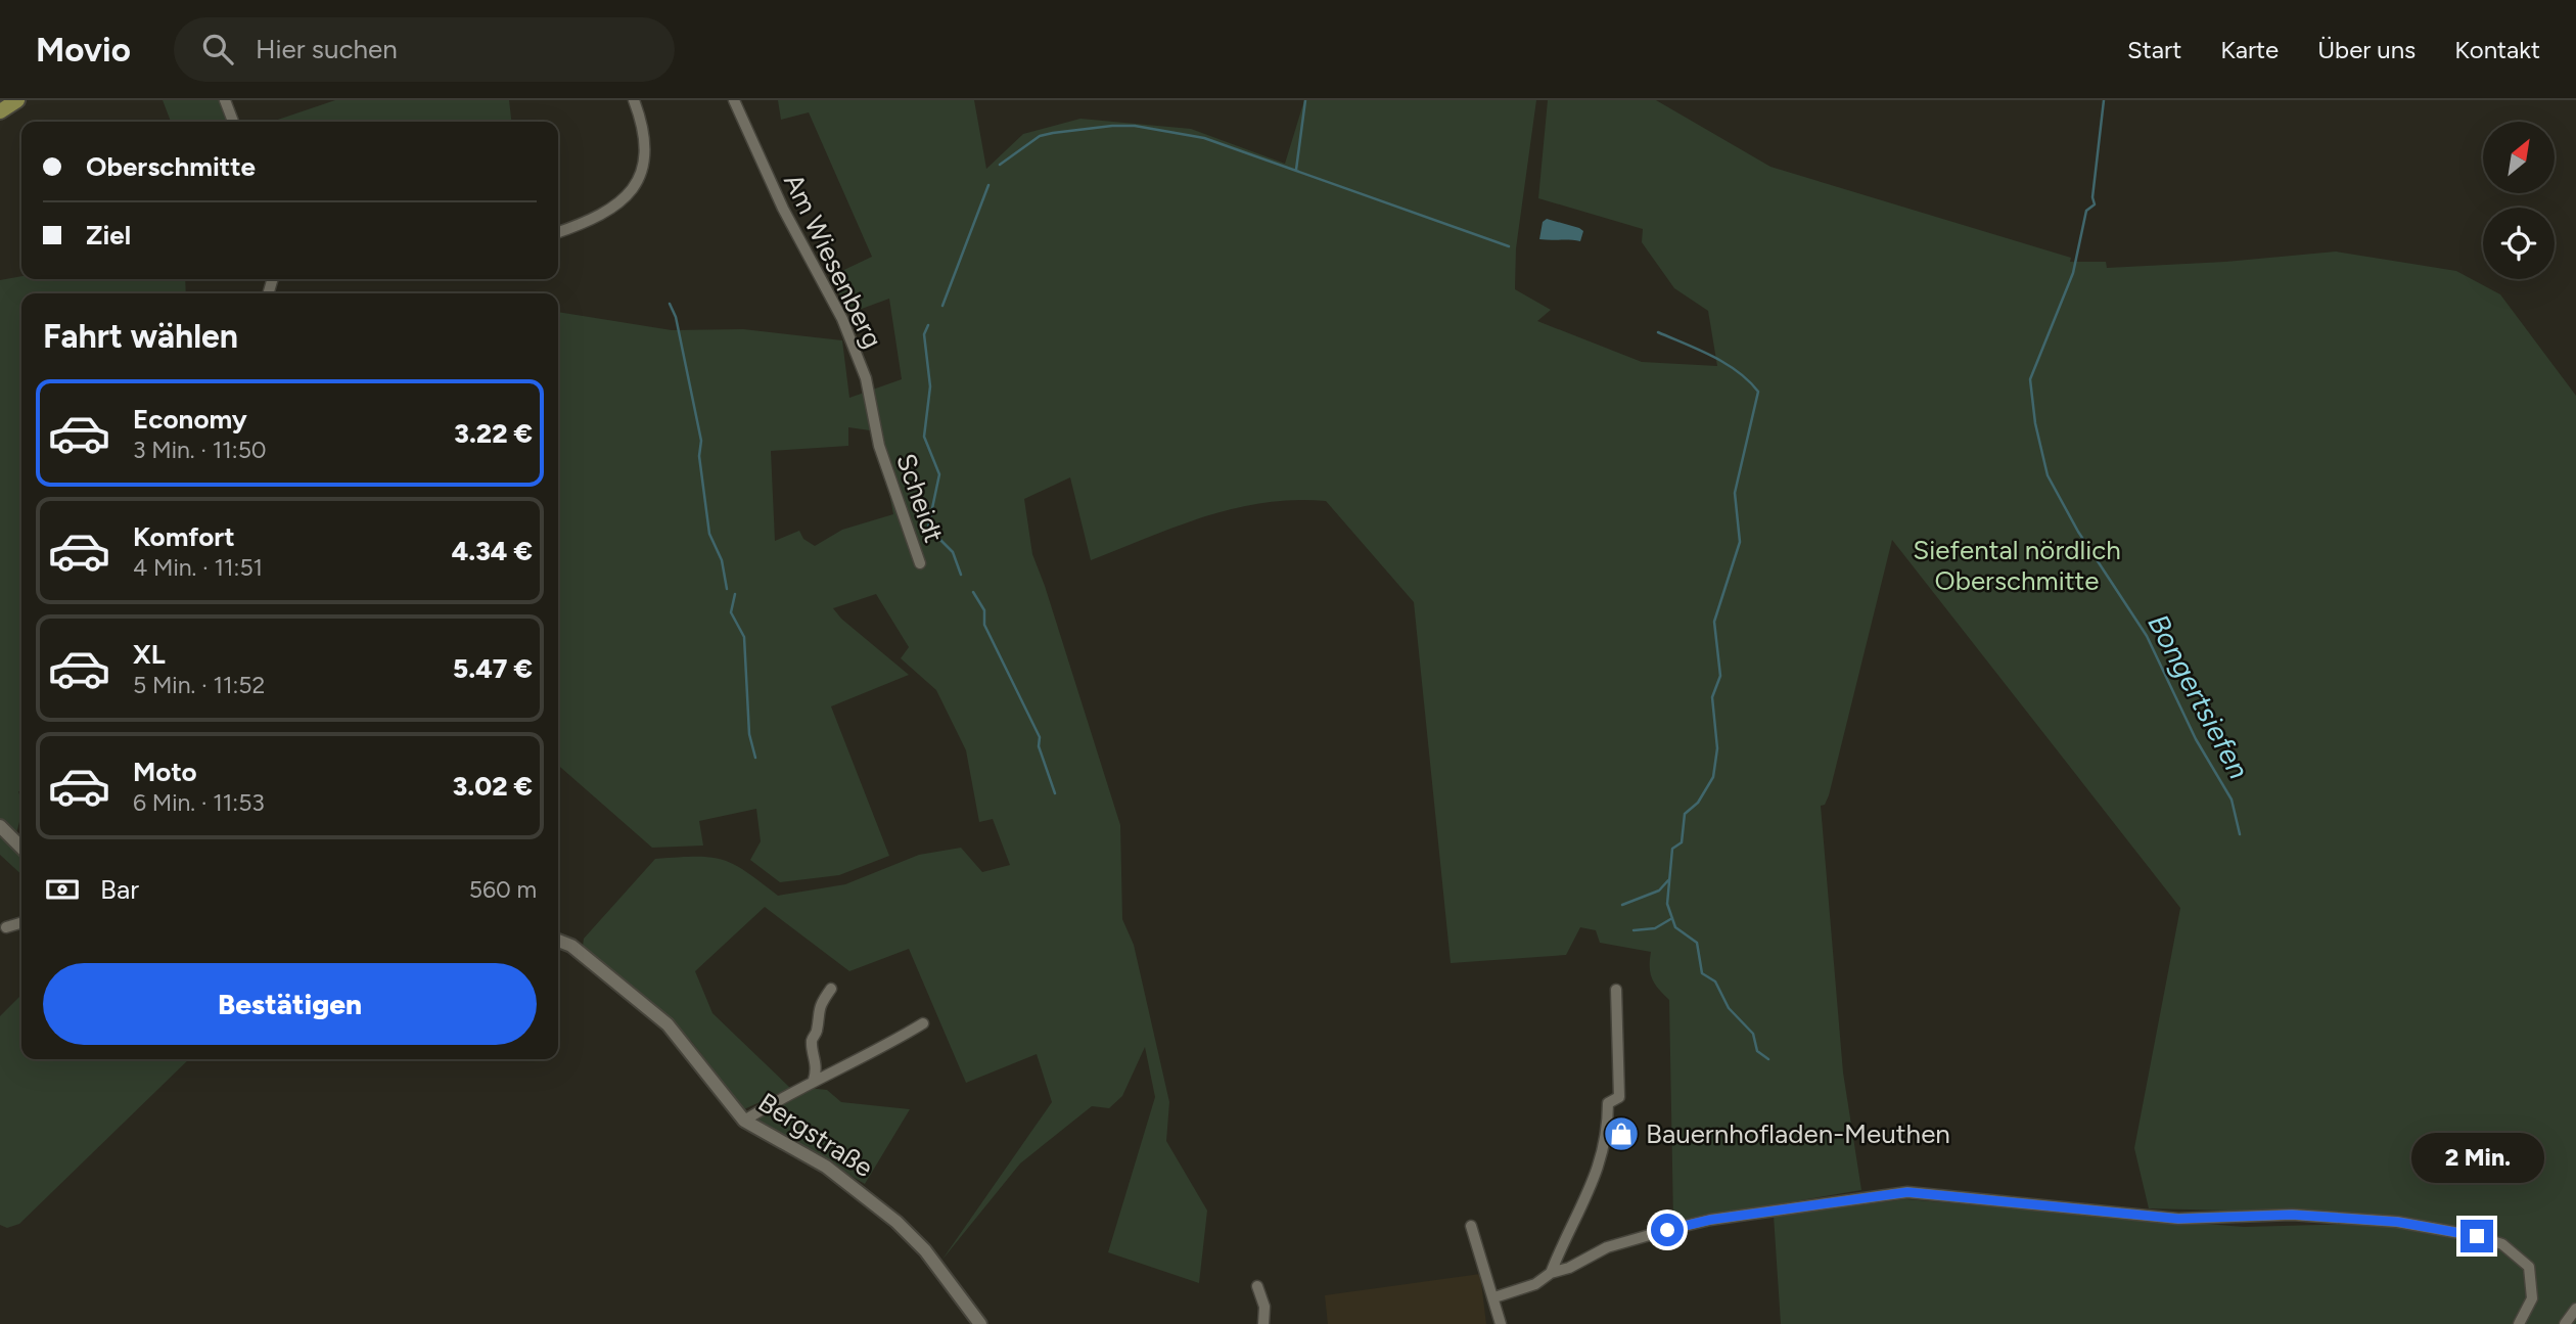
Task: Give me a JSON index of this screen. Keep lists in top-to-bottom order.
{
  "streets": {
    "street": ["Am Wiesenberg", "Scheidt", "Bergstraße"]
  },
  "crossings": [
    ["Am Wiesenberg", "Scheidt"]
  ],
  "water": ["Bongertsiefen"],
  "parks": ["Siefental nördlich Oberschmitte"],
  "places": {
    "shop": ["Bauernhofladen-Meuthen"]
  },
  "north": "top right",
  "page": {
    "header": "Movio",
    "search": "Hier suchen",
    "nav": [
      "Start",
      "Karte",
      "Über uns",
      "Kontakt"
    ],
    "banner": ["Oberschmitte", "Ziel"],
    "heading": "Fahrt wählen",
    "list": [
      {
        "name": "Economy",
        "note": "3 Min. · 11:50",
        "value": "3.22 €"
      },
      {
        "name": "Komfort",
        "note": "4 Min. · 11:51",
        "value": "4.34 €"
      },
      {
        "name": "XL",
        "note": "5 Min. · 11:52",
        "value": "5.47 €"
      },
      {
        "name": "Moto",
        "note": "6 Min. · 11:53",
        "value": "3.02 €"
      }
    ],
    "pay": ["Bar", "560 m"],
    "buttons": "Bestätigen",
    "bubble": "2 Min."
  }
}
